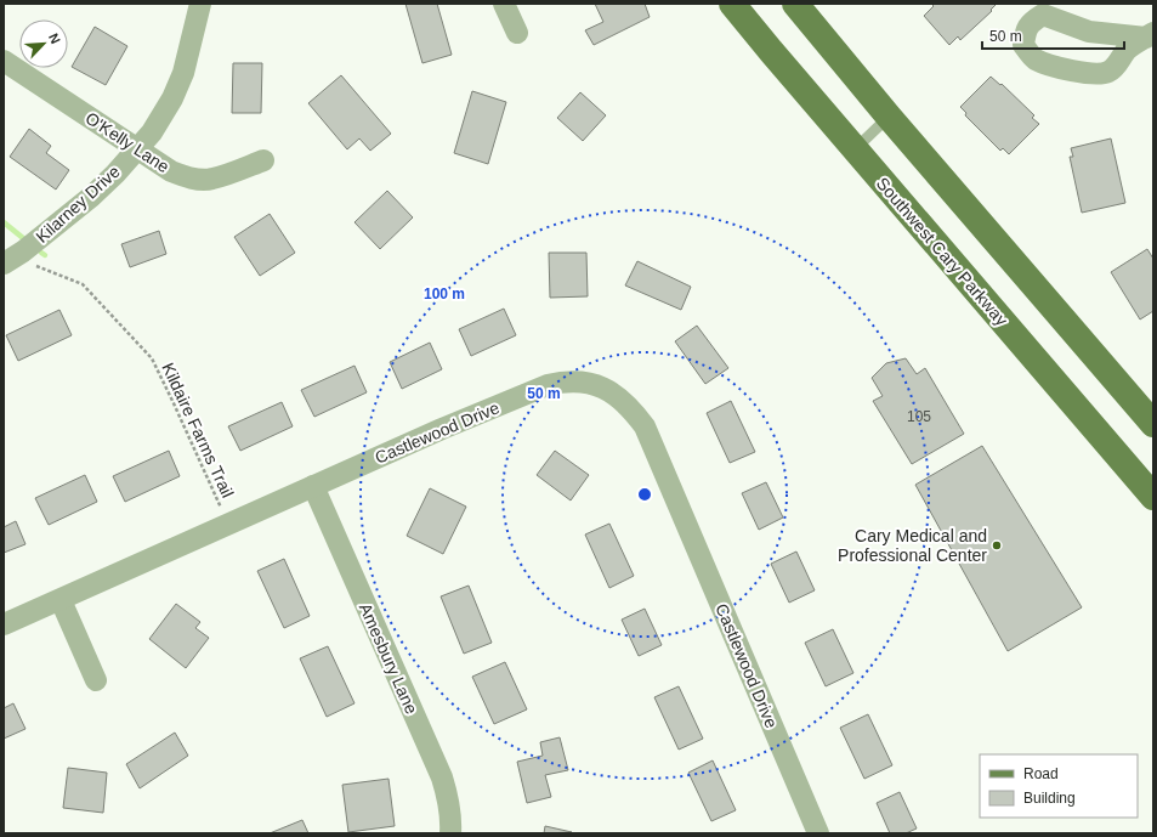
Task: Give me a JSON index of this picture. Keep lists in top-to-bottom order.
{
  "streets": {
    "main road": ["Southwest Cary Parkway"],
    "street": [
      "O'Kelly Lane",
      "Kilarney Drive",
      "Castlewood Drive",
      "Amesbury Lane"
    ],
    "path": ["Kildaire Farms Trail"]
  },
  "crossings": [
    ["O'Kelly Lane", "Kilarney Drive"],
    ["Kilarney Drive", "Kildaire Farms Trail"],
    ["Kildaire Farms Trail", "Castlewood Drive"],
    ["Castlewood Drive", "Amesbury Lane"]
  ],
  "places": ["Cary Medical and Professional Center"],
  "house_numbers": ["105"],
  "legend": ["Road", "Building"],
  "scale_bar": "50 m",
  "north": "top right",
  "rings": ["100 m", "50 m"]
}
